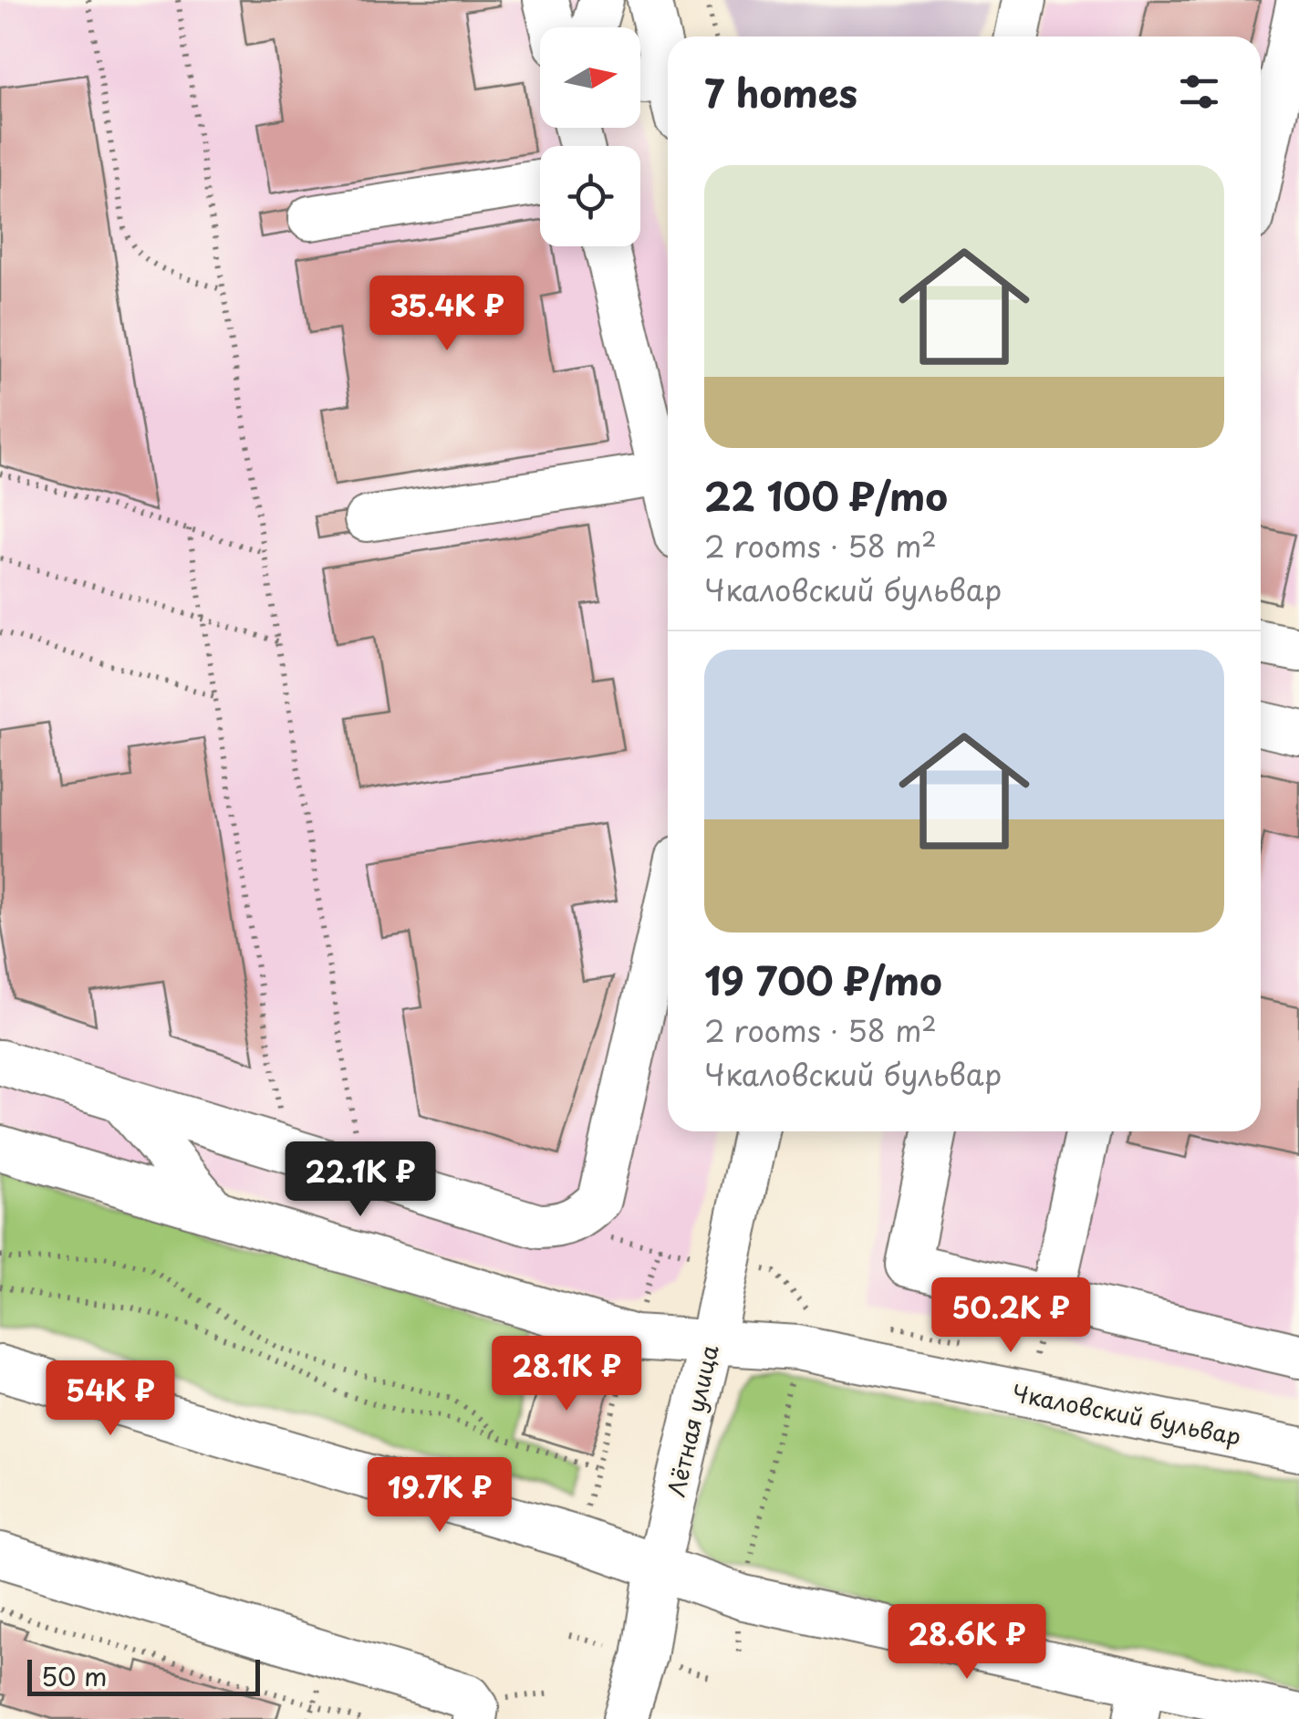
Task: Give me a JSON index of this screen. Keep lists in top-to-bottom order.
{
  "streets": {
    "street": ["Чкаловский бульвар", "Лётная улица"]
  },
  "crossings": [
    ["Чкаловский бульвар", "Лётная улица"]
  ],
  "scale_bar": "50 m",
  "north": "right",
  "page": {
    "heading": "7 homes",
    "list": [
      {
        "name": "22 100 ₽/mo",
        "note": "2 rooms · 58 m² · Чкаловский бульвар"
      },
      {
        "name": "19 700 ₽/mo",
        "note": "2 rooms · 58 m² · Чкаловский бульвар"
      }
    ],
    "price": [
      "35.4K ₽",
      "22.1K ₽",
      "50.2K ₽",
      "28.1K ₽",
      "54K ₽",
      "19.7K ₽",
      "28.6K ₽"
    ],
    "scale": "50 m"
  }
}
